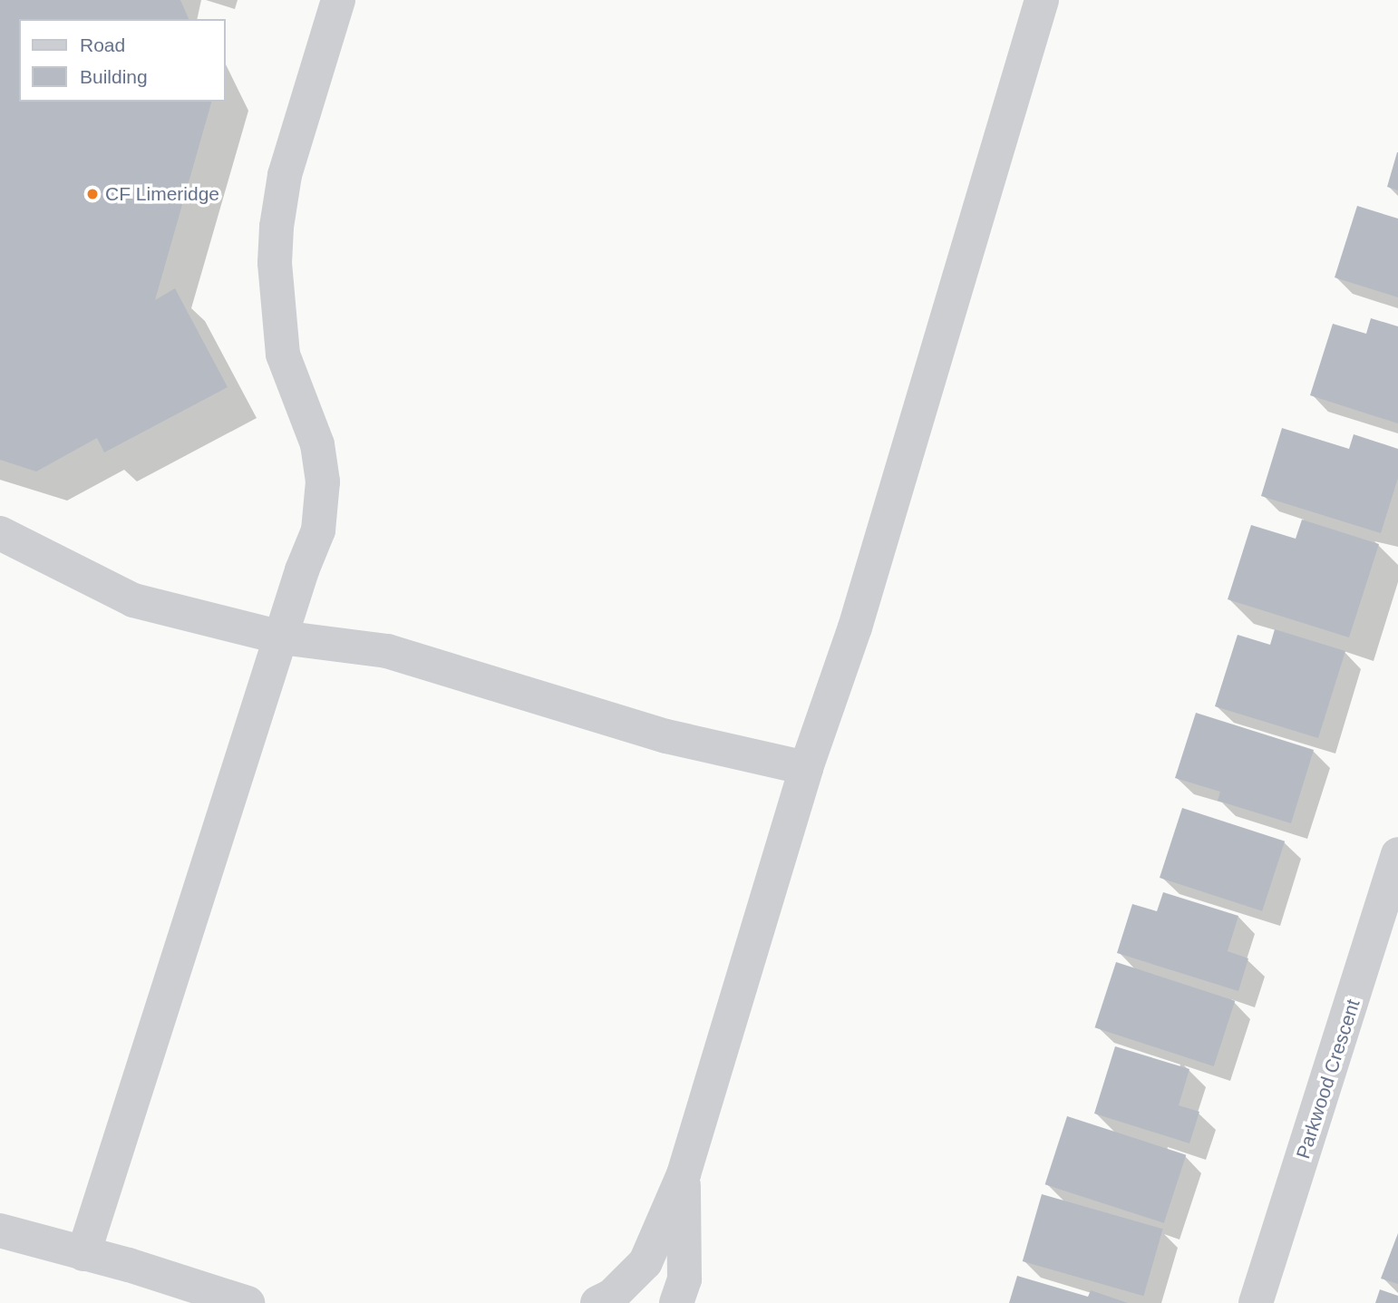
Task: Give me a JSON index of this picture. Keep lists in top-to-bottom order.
{
  "streets": {
    "street": ["Parkwood Crescent"]
  },
  "places": ["CF Limeridge"],
  "legend": ["Road", "Building"]
}
